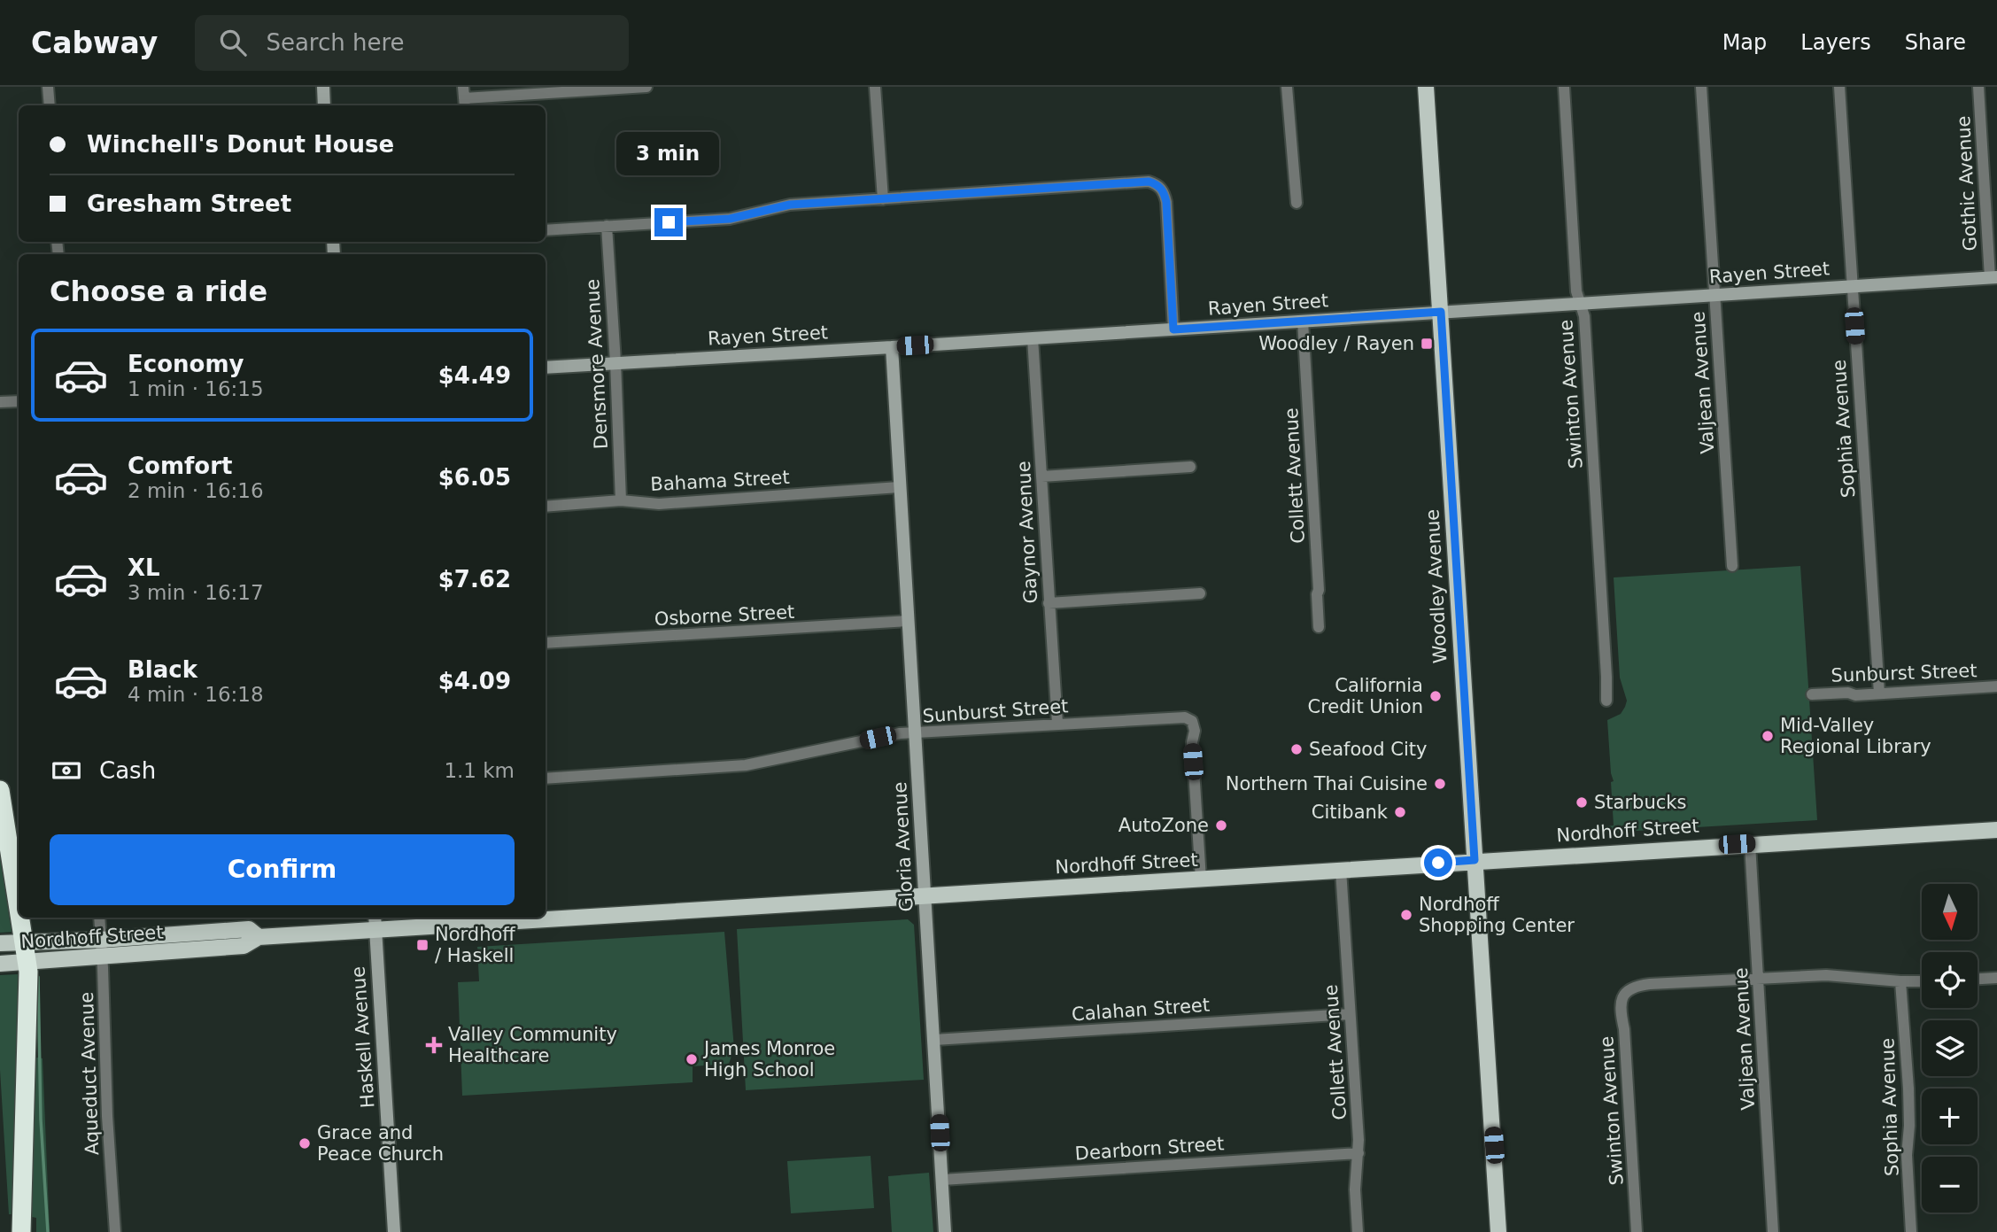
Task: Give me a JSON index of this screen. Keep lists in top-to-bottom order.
{
  "streets": {
    "main road": ["Woodley Avenue", "Nordhoff Street"],
    "street": [
      "Gothic Avenue",
      "Rayen Street",
      "Densmore Avenue",
      "Valjean Avenue",
      "Swinton Avenue",
      "Sophia Avenue",
      "Collett Avenue",
      "Bahama Street",
      "Gaynor Avenue",
      "Osborne Street",
      "Sunburst Street",
      "Gloria Avenue",
      "Calahan Street",
      "Haskell Avenue",
      "Aqueduct Avenue",
      "Dearborn Street"
    ]
  },
  "crossings": [
    ["Gothic Avenue", "Rayen Street"],
    ["Rayen Street", "Densmore Avenue"],
    ["Rayen Street", "Valjean Avenue"],
    ["Rayen Street", "Swinton Avenue"],
    ["Rayen Street", "Sophia Avenue"],
    ["Rayen Street", "Collett Avenue"],
    ["Rayen Street", "Gaynor Avenue"],
    ["Rayen Street", "Woodley Avenue"],
    ["Rayen Street", "Gloria Avenue"],
    ["Densmore Avenue", "Bahama Street"],
    ["Valjean Avenue", "Swinton Avenue"],
    ["Valjean Avenue", "Nordhoff Street"],
    ["Sophia Avenue", "Sunburst Street"],
    ["Collett Avenue", "Nordhoff Street"],
    ["Collett Avenue", "Calahan Street"],
    ["Collett Avenue", "Dearborn Street"],
    ["Bahama Street", "Gloria Avenue"],
    ["Gaynor Avenue", "Sunburst Street"],
    ["Woodley Avenue", "Nordhoff Street"],
    ["Osborne Street", "Gloria Avenue"],
    ["Sunburst Street", "Nordhoff Street"],
    ["Sunburst Street", "Gloria Avenue"],
    ["Nordhoff Street", "Gloria Avenue"],
    ["Nordhoff Street", "Haskell Avenue"],
    ["Nordhoff Street", "Aqueduct Avenue"],
    ["Gloria Avenue", "Calahan Street"],
    ["Gloria Avenue", "Dearborn Street"]
  ],
  "places": {
    "transit": ["Woodley / Rayen", "Nordhoff / Haskell"],
    "other": [
      "California Credit Union",
      "Mid-Valley Regional Library",
      "Seafood City",
      "Northern Thai Cuisine",
      "Starbucks",
      "Citibank",
      "AutoZone",
      "Nordhoff Shopping Center",
      "James Monroe High School",
      "Grace and Peace Church"
    ],
    "health": ["Valley Community Healthcare"]
  },
  "north": "bottom",
  "page": {
    "header": "Cabway",
    "search": "Search here",
    "nav": ["Map", "Layers", "Share"],
    "banner": ["Winchell's Donut House", "Gresham Street"],
    "bubble": "3 min",
    "heading": "Choose a ride",
    "list": [
      {
        "name": "Economy",
        "note": "1 min · 16:15",
        "value": "$4.49"
      },
      {
        "name": "Comfort",
        "note": "2 min · 16:16",
        "value": "$6.05"
      },
      {
        "name": "XL",
        "note": "3 min · 16:17",
        "value": "$7.62"
      },
      {
        "name": "Black",
        "note": "4 min · 16:18",
        "value": "$4.09"
      }
    ],
    "pay": ["Cash", "1.1 km"],
    "buttons": "Confirm",
    "map_buttons": ["+", "−"]
  }
}
